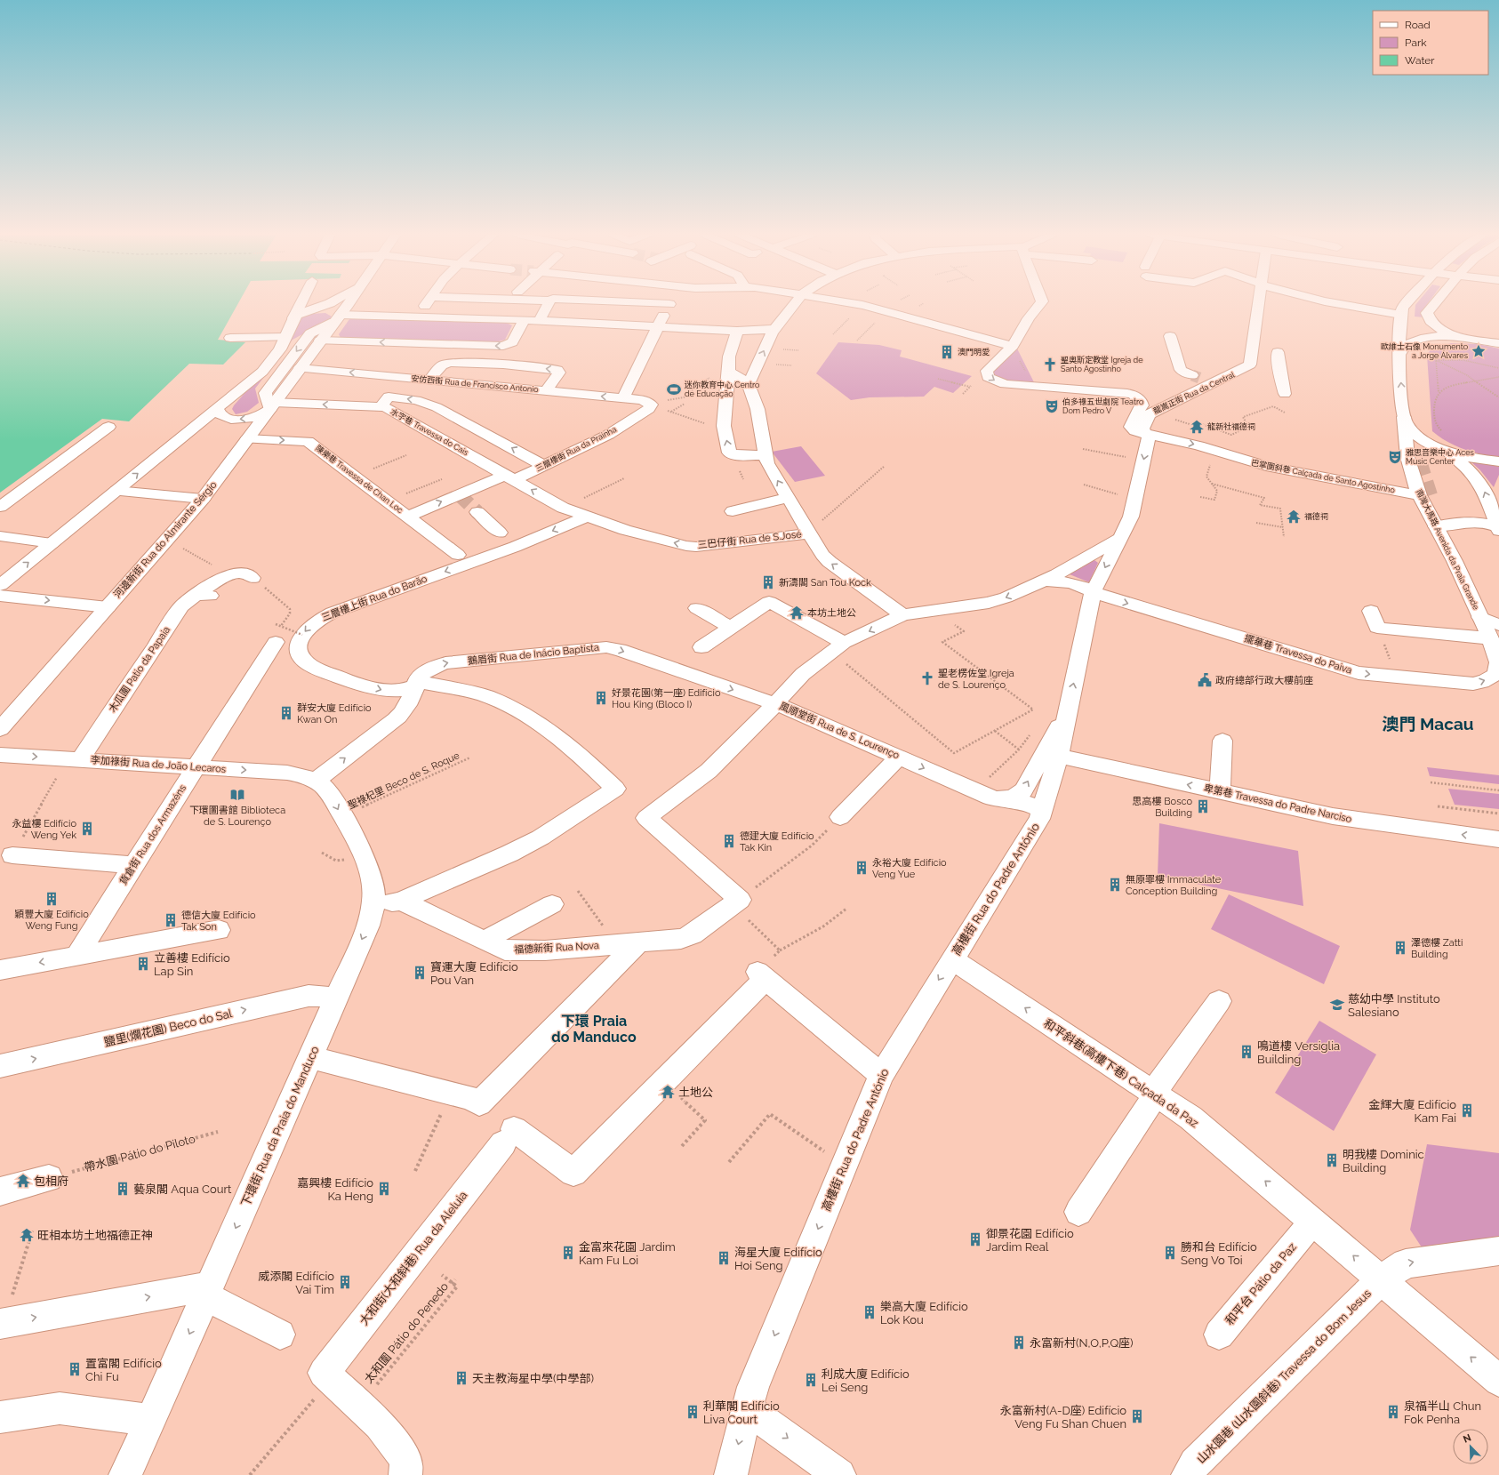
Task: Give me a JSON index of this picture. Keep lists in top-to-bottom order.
{
  "streets": {
    "street": [
      "安仿西街 Rua de Francisco Antonio",
      "龍嵩正街 Rua da Central",
      "水字巷 Travessa do Cais",
      "三層樓街 Rua da Prainha",
      "巴掌圍斜巷 Calçada de Santo Agostinho",
      "陳樂巷 Travessa de Chan Loc",
      "河邊新街 Rua do Almirante Sérgio",
      "三巴仔街 Rua de S.José",
      "南灣大馬路 Avenida da Praia Grande",
      "三層樓上街 Rua do Barão",
      "鵝眉街 Rua de Inácio Baptista",
      "擺華巷 Travessa do Paiva",
      "木瓜圍 Patio da Papaia",
      "風順堂街 Rua de S. Lourenço",
      "李加祿街 Rua de João Lecaros",
      "卑第巷 Travessa do Padre Narciso",
      "貨倉街 Rua dos Armazéns",
      "高樓街 Rua do Padre António",
      "福德新街 Rua Nova",
      "鹽里(爛花園) Beco do Sal",
      "和平斜巷(高樓下巷) Calçada da Paz",
      "下環街 Rua da Praia do Manduco",
      "大和街(大和斜巷) Rua da Aleluia",
      "和平台 Pátio da Paz",
      "山水園巷 (山水園斜巷) Travessa do Bom Jesus"
    ],
    "path": ["聖祿杞里 Beco de S. Roque", "帶水圍 Pátio do Piloto", "太和圍 Pátio do Penedo"]
  },
  "crossings": [
    ["安仿西街 Rua de Francisco Antonio", "三層樓街 Rua da Prainha"],
    ["安仿西街 Rua de Francisco Antonio", "河邊新街 Rua do Almirante Sérgio"],
    ["龍嵩正街 Rua da Central", "巴掌圍斜巷 Calçada de Santo Agostinho"],
    ["龍嵩正街 Rua da Central", "擺華巷 Travessa do Paiva"],
    ["龍嵩正街 Rua da Central", "風順堂街 Rua de S. Lourenço"],
    ["水字巷 Travessa do Cais", "三層樓街 Rua da Prainha"],
    ["水字巷 Travessa do Cais", "河邊新街 Rua do Almirante Sérgio"],
    ["水字巷 Travessa do Cais", "三巴仔街 Rua de S.José"],
    ["三層樓街 Rua da Prainha", "陳樂巷 Travessa de Chan Loc"],
    ["巴掌圍斜巷 Calçada de Santo Agostinho", "南灣大馬路 Avenida da Praia Grande"],
    ["陳樂巷 Travessa de Chan Loc", "河邊新街 Rua do Almirante Sérgio"],
    ["三巴仔街 Rua de S.José", "三層樓上街 Rua do Barão"],
    ["南灣大馬路 Avenida da Praia Grande", "擺華巷 Travessa do Paiva"],
    ["鵝眉街 Rua de Inácio Baptista", "風順堂街 Rua de S. Lourenço"],
    ["擺華巷 Travessa do Paiva", "風順堂街 Rua de S. Lourenço"],
    ["木瓜圍 Patio da Papaia", "李加祿街 Rua de João Lecaros"],
    ["風順堂街 Rua de S. Lourenço", "卑第巷 Travessa do Padre Narciso"],
    ["風順堂街 Rua de S. Lourenço", "高樓街 Rua do Padre António"],
    ["李加祿街 Rua de João Lecaros", "貨倉街 Rua dos Armazéns"],
    ["李加祿街 Rua de João Lecaros", "下環街 Rua da Praia do Manduco"],
    ["聖祿杞里 Beco de S. Roque", "下環街 Rua da Praia do Manduco"],
    ["高樓街 Rua do Padre António", "和平斜巷(高樓下巷) Calçada da Paz"],
    ["鹽里(爛花園) Beco do Sal", "下環街 Rua da Praia do Manduco"],
    ["和平斜巷(高樓下巷) Calçada da Paz", "山水園巷 (山水園斜巷) Travessa do Bom Jesus"]
  ],
  "one_way": [
    "三層樓街 Rua da Prainha",
    "三層樓上街 Rua do Barão",
    "鵝眉街 Rua de Inácio Baptista",
    "擺華巷 Travessa do Paiva",
    "卑第巷 Travessa do Padre Narciso",
    "高樓街 Rua do Padre António",
    "和平斜巷(高樓下巷) Calçada da Paz",
    "下環街 Rua da Praia do Manduco"
  ],
  "districts": ["澳門 Macau", "下環 Praia do Manduco"],
  "places": {
    "place": ["歐維士石像 Monumento a Jorge Álvares"],
    "building": [
      "澳門明愛",
      "新濤閣 San Tou Kock",
      "好景花園(第一座) Edifício Hou King (Bloco I)",
      "群安大廈 Edifício Kwan On",
      "思高樓 Bosco Building",
      "永益樓 Edifício Weng Yek",
      "德建大廈 Edifício Tak Kin",
      "永裕大廈 Edifício Veng Yue",
      "無原罪樓 Immaculate Conception Building",
      "穎豐大廈 Edifício Weng Fung",
      "德信大廈 Edifício Tak Son",
      "澤德樓 Zatti Building",
      "立善樓 Edifício Lap Sin",
      "寶運大廈 Edifício Pou Van",
      "鳴道樓 Versiglia Building",
      "金輝大廈 Edifício Kam Fai",
      "明我樓 Dominic Building",
      "藝泉閣 Aqua Court",
      "嘉興樓 Edifício Ka Heng",
      "御景花園 Edifício Jardim Real",
      "金富來花園 Jardim Kam Fu Loi",
      "勝和台 Edifício Seng Vo Toi",
      "海星大廈 Edifício Hoi Seng",
      "威添閣 Edifício Vai Tim",
      "樂高大廈 Edifício Lok Kou",
      "永富新村(N,O,P,Q座)",
      "置富閣 Edifício Chi Fu",
      "天主教海星中學(中學部)",
      "利成大廈 Edifício Lei Seng",
      "利華閣 Edifício Liva Court",
      "泉福半山 Chun Fok Penha",
      "永富新村(A-D座) Edifício Veng Fu Shan Chuen"
    ],
    "church": ["聖奧斯定教堂 Igreja de Santo Agostinho", "聖老楞佐堂 Igreja de S. Lourenço"],
    "sports": ["迷你教育中心 Centro de Educação"],
    "theatre": ["伯多祿五世劇院 Teatro Dom Pedro V", "雅思音樂中心 Aces Music Center"],
    "temple": [
      "龍新社福德祠",
      "福德祠",
      "本坊土地公",
      "土地公",
      "包相府",
      "旺相本坊土地福德正神"
    ],
    "public building": ["政府總部行政大樓前座"],
    "library": ["下環圖書館 Biblioteca de S. Lourenço"],
    "school or university": ["慈幼中學 Instituto Salesiano"]
  },
  "legend": ["Road", "Park", "Water"],
  "north": "top left"
}
